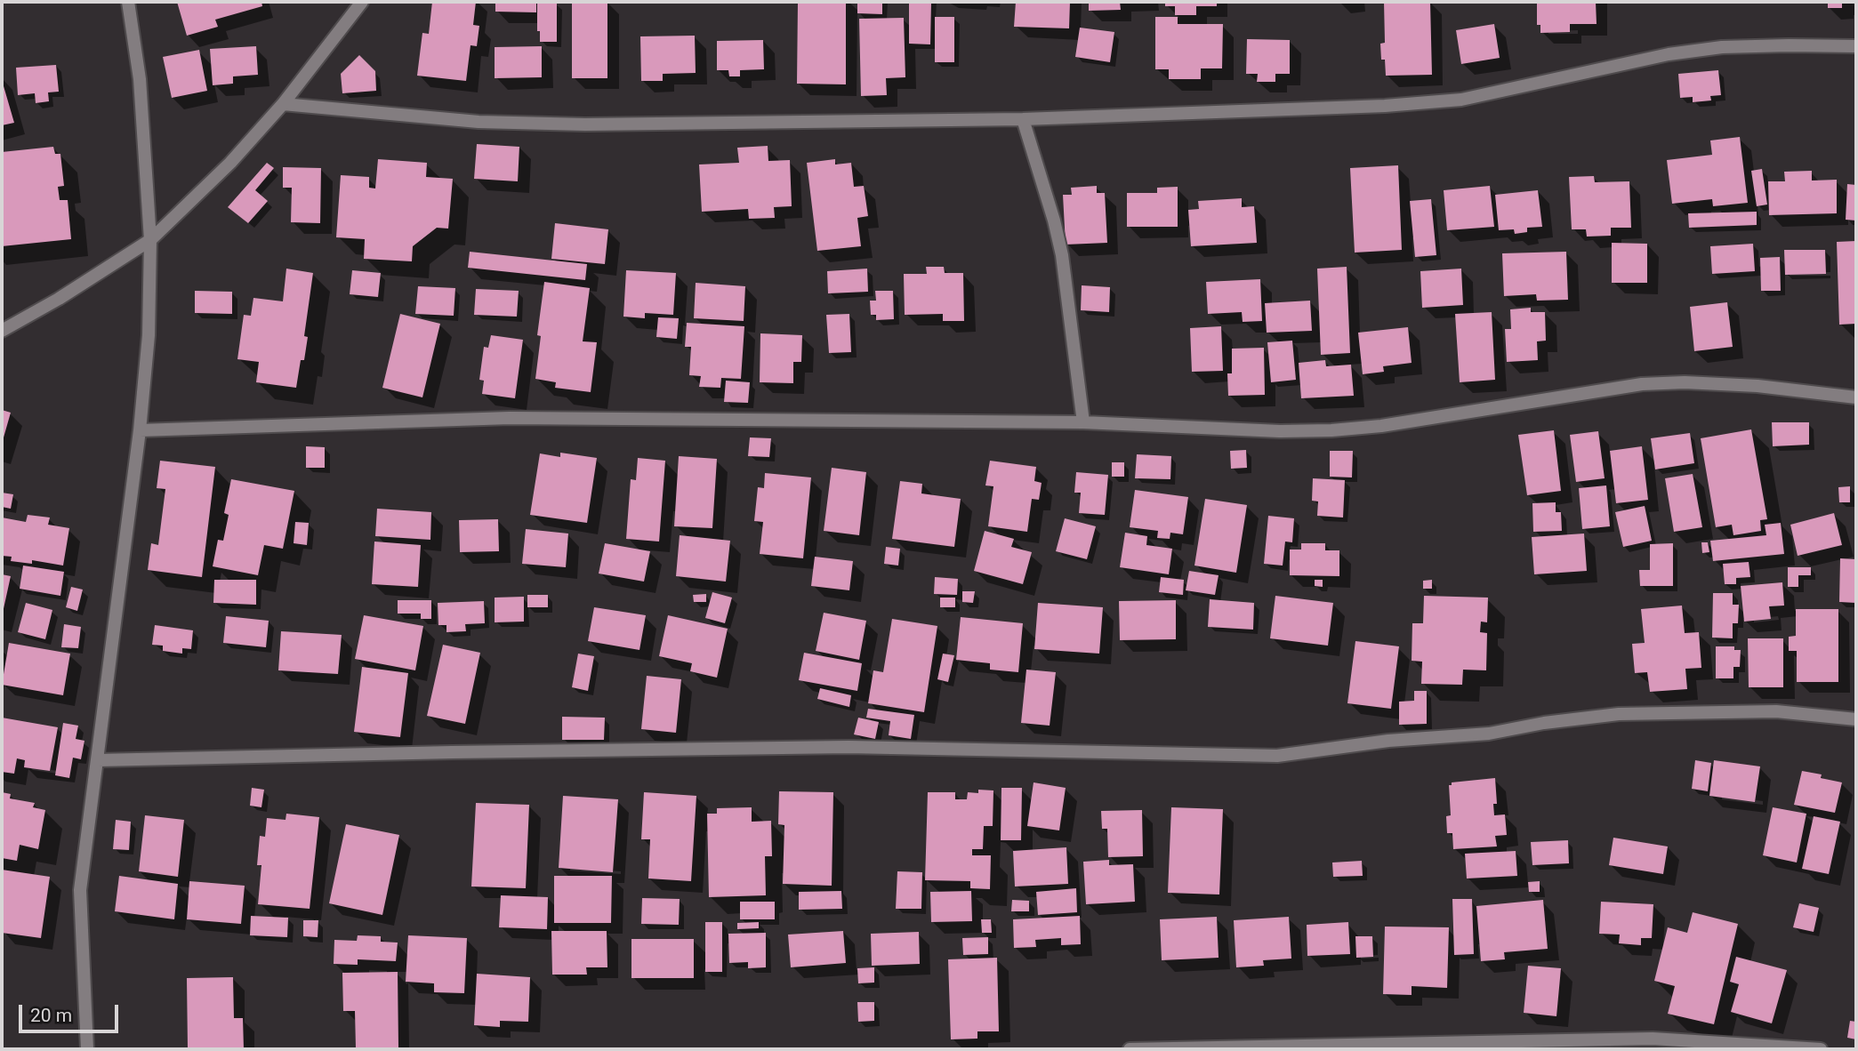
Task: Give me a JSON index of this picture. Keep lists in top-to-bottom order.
{
  "scale_bar": "20 m"
}
